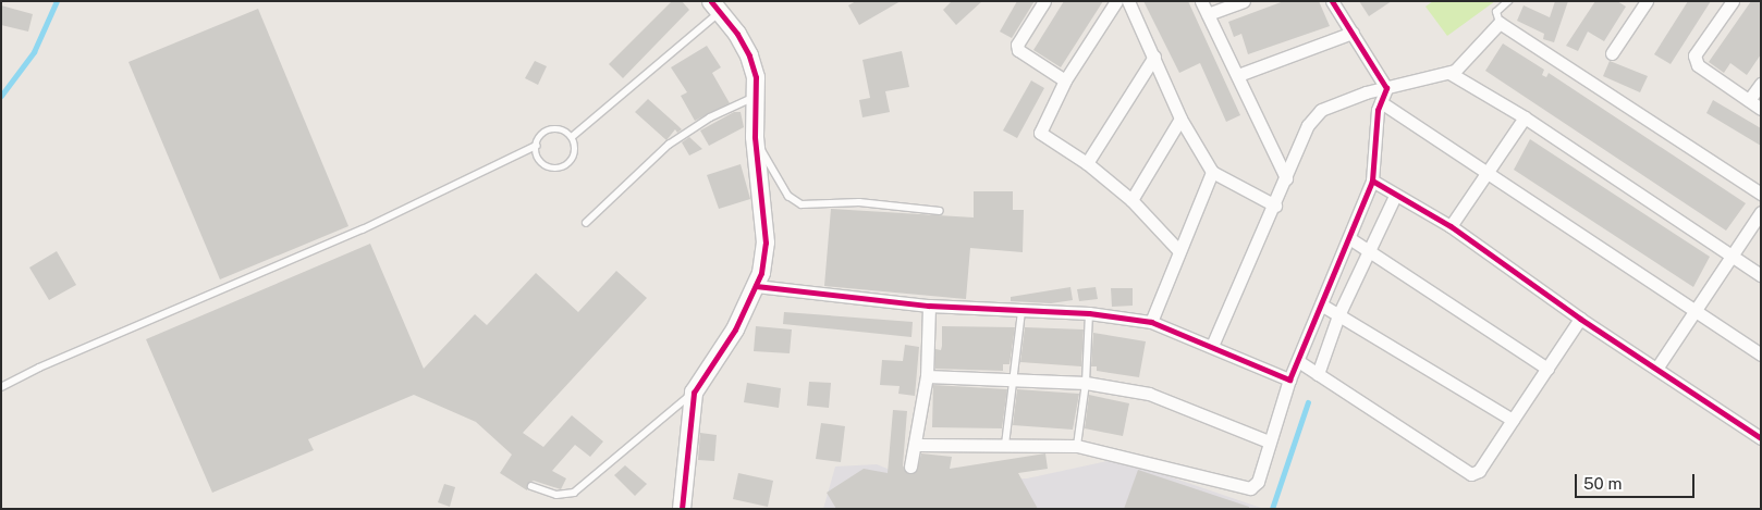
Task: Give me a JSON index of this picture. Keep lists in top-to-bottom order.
{
  "scale_bar": "50 m"
}
